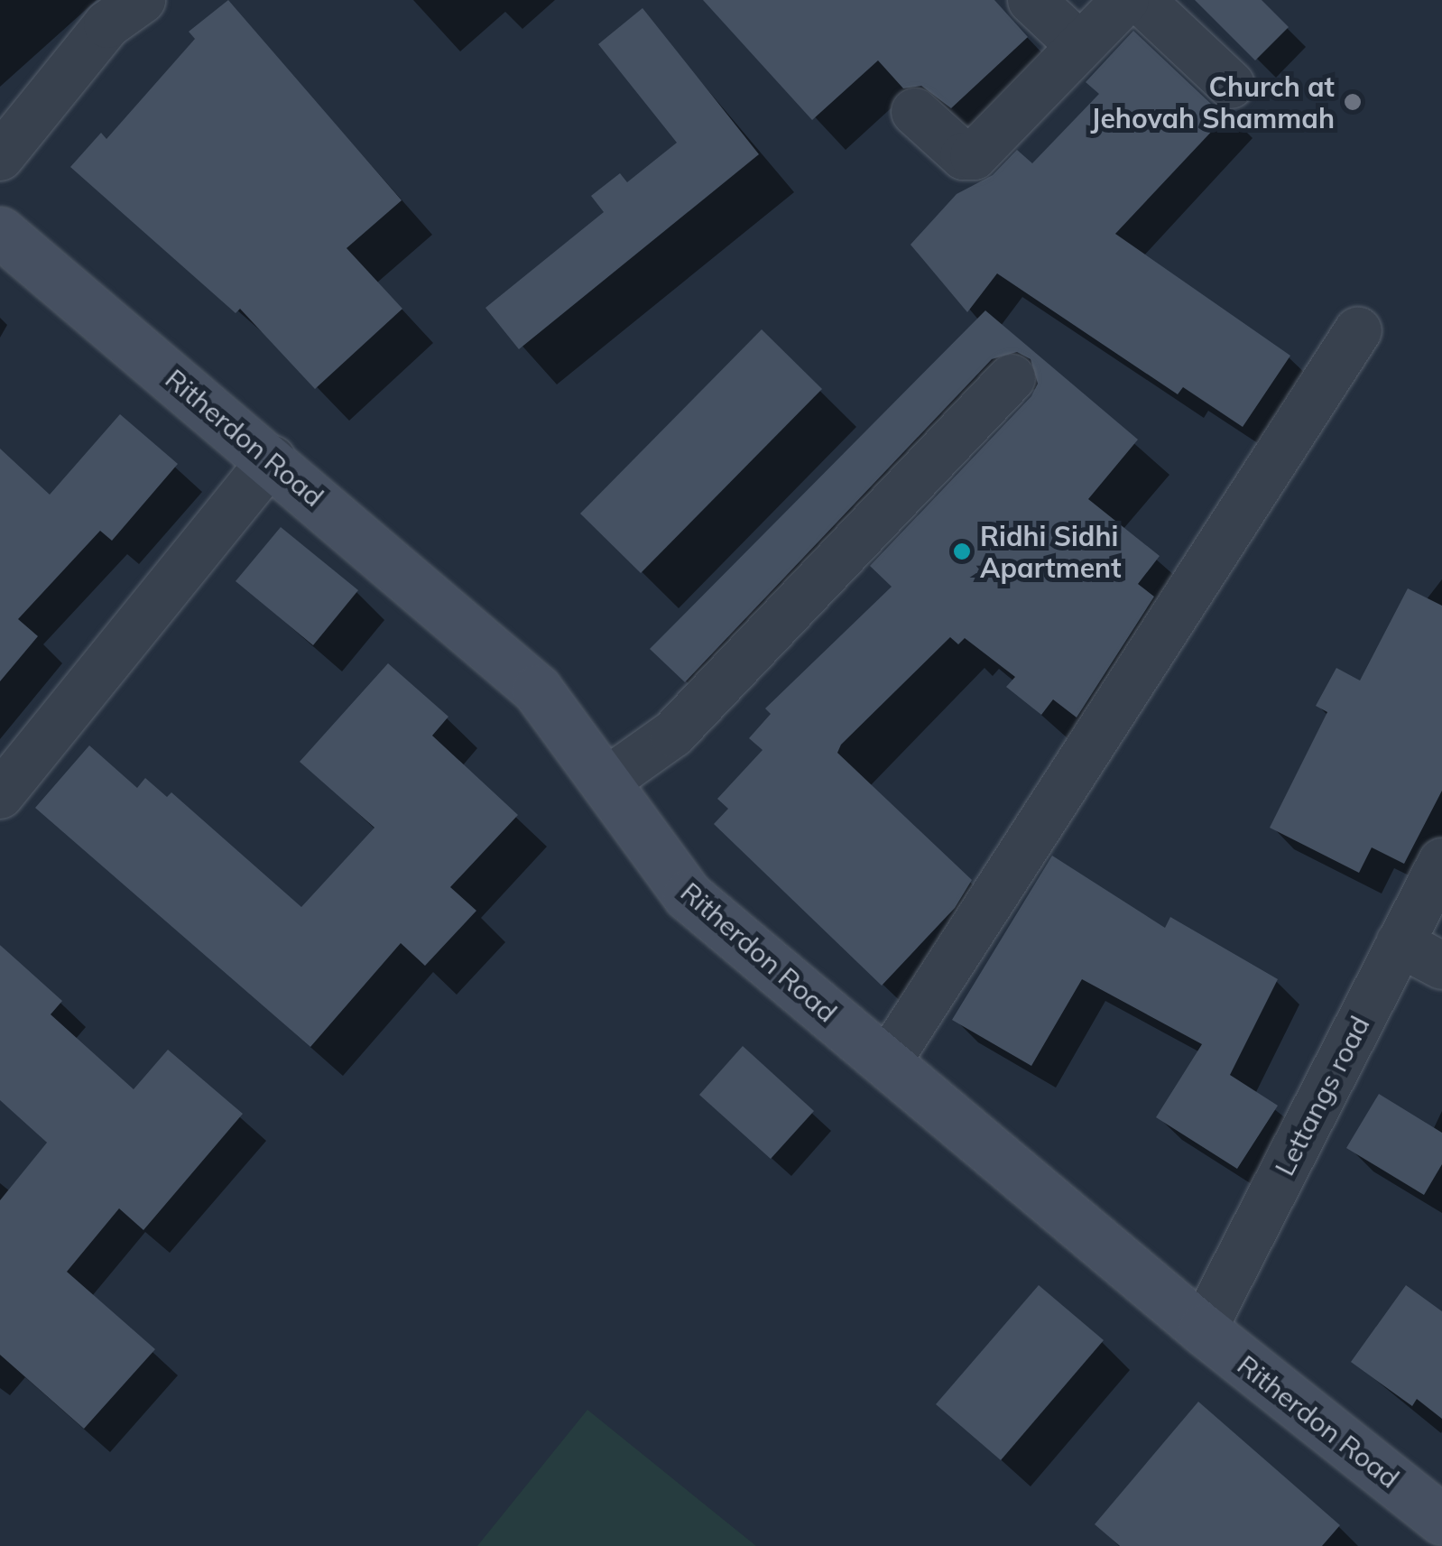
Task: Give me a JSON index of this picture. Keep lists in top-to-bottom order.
{
  "streets": {
    "main road": ["Ritherdon Road"],
    "street": ["Lettangs road"]
  },
  "crossings": [
    ["Ritherdon Road", "Lettangs road"]
  ],
  "places": ["Church at Jehovah Shammah", "Ridhi Sidhi Apartment"]
}
